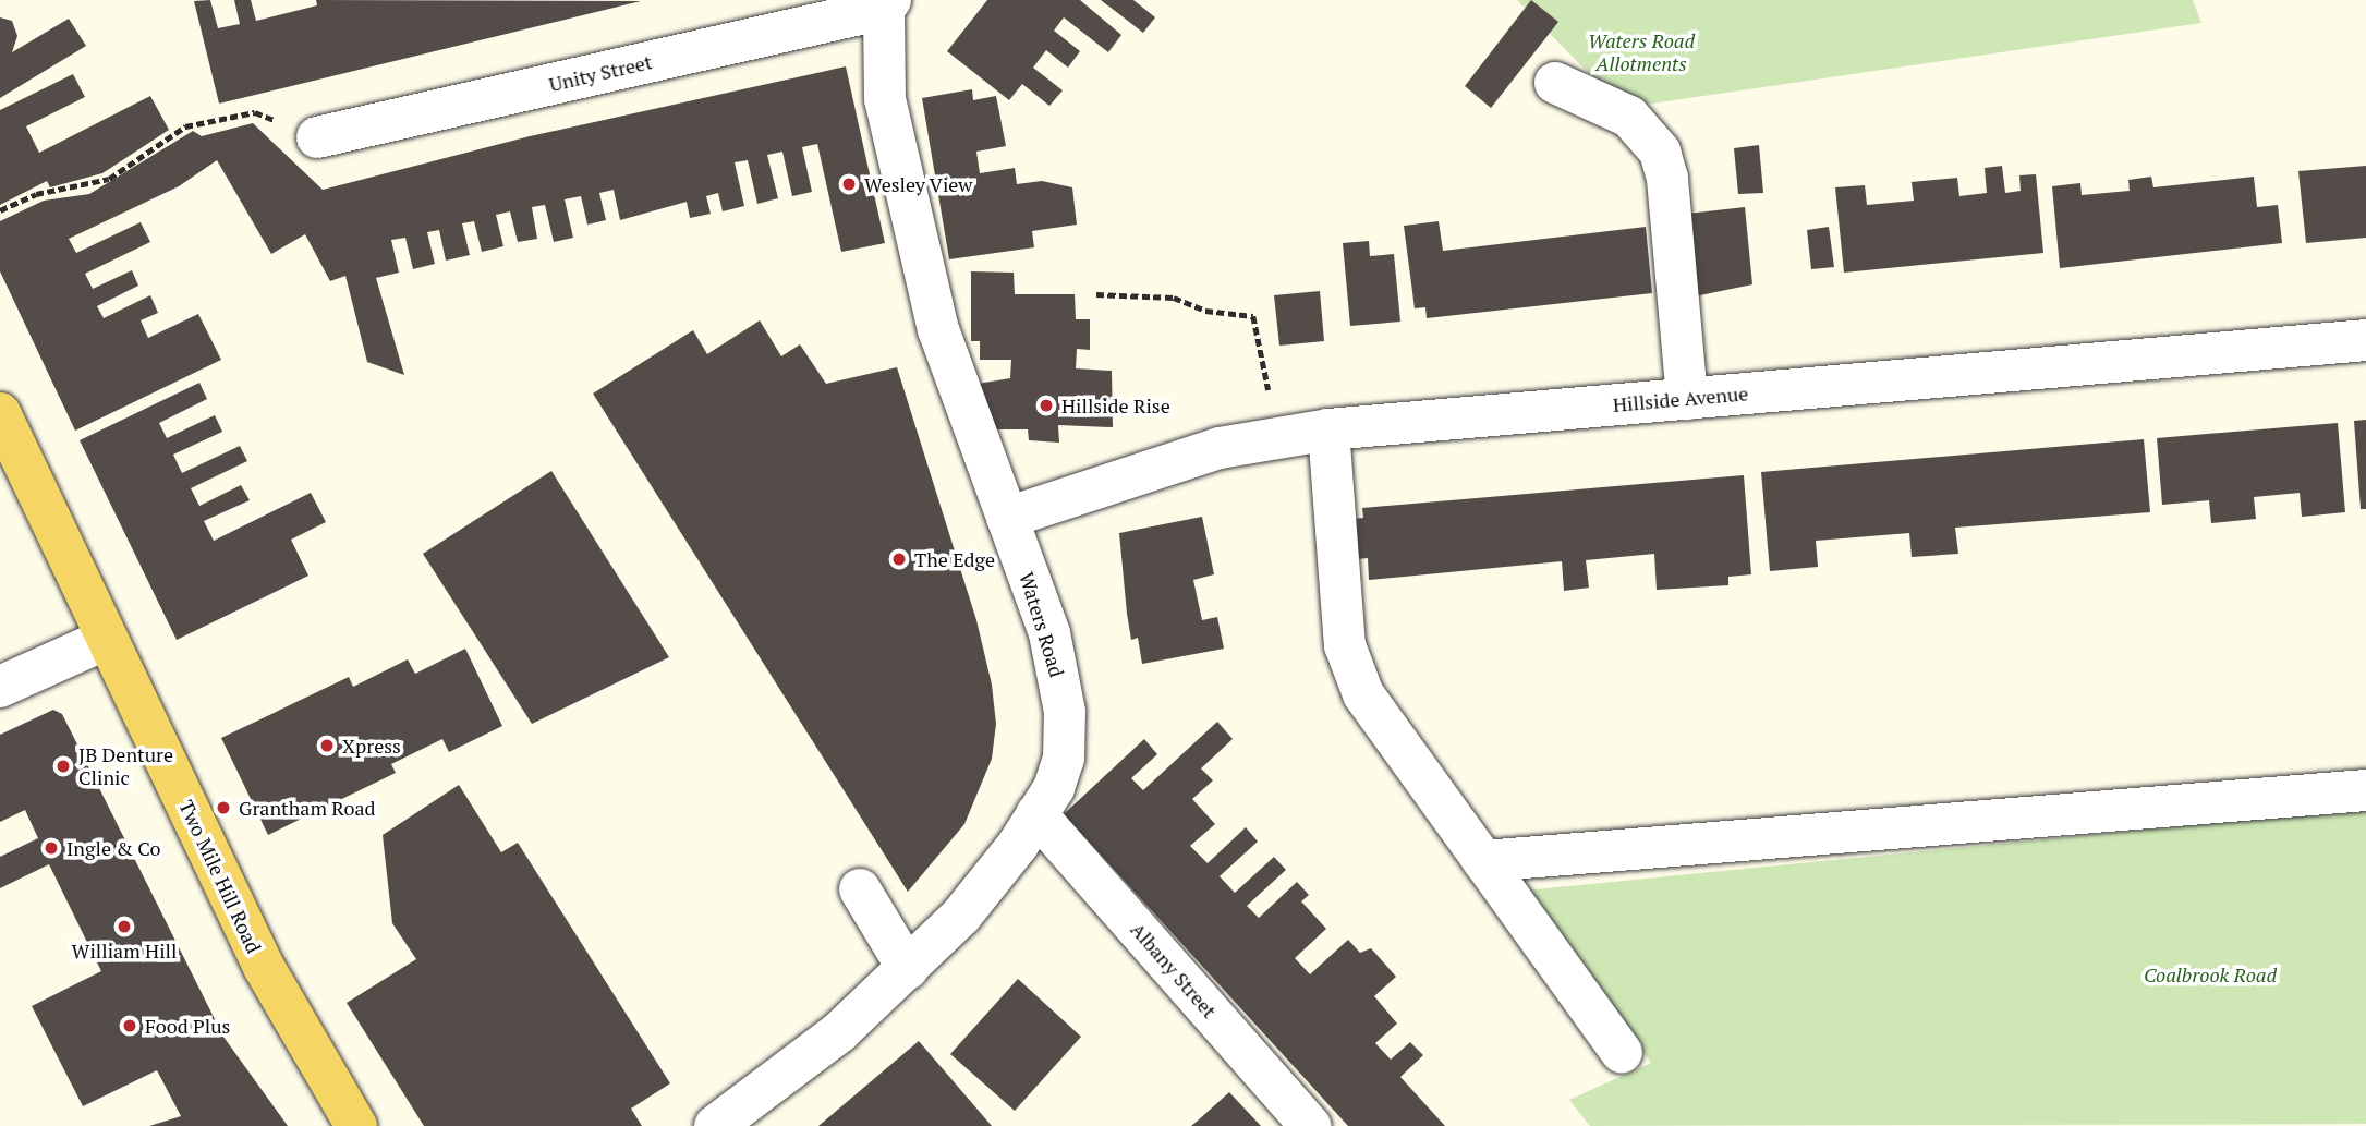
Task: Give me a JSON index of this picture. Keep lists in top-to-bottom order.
{
  "streets": {
    "main road": ["Two Mile Hill Road"],
    "street": [
      "Unity Street",
      "Hillside Avenue",
      "Waters Road",
      "Albany Street"
    ]
  },
  "crossings": [
    ["Unity Street", "Waters Road"],
    ["Hillside Avenue", "Waters Road"],
    ["Waters Road", "Albany Street"]
  ],
  "parks": ["Waters Road Allotments", "Coalbrook Road"],
  "places": [
    "Wesley View",
    "Hillside Rise",
    "The Edge",
    "Xpress",
    "JB Denture Clinic",
    "Grantham Road",
    "Ingle & Co",
    "William Hill",
    "Food Plus"
  ]
}
